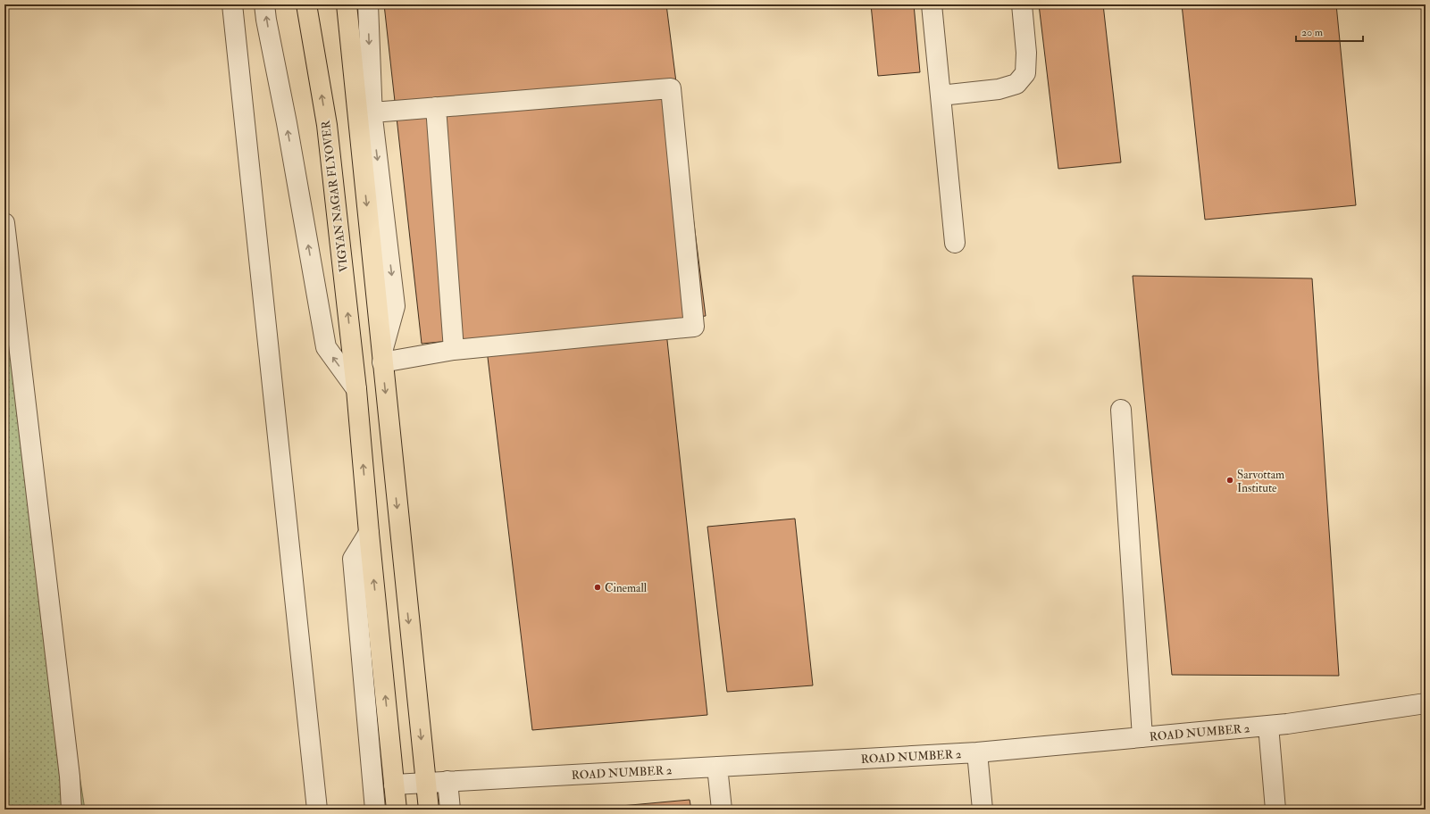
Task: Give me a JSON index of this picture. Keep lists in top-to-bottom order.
{
  "streets": {
    "main road": ["VIGYAN NAGAR FLYOVER"],
    "street": ["ROAD NUMBER 2"]
  },
  "crossings": [
    ["VIGYAN NAGAR FLYOVER", "ROAD NUMBER 2"]
  ],
  "places": ["Sarvottam Institute", "Cinemall"],
  "scale_bar": "20 m"
}
